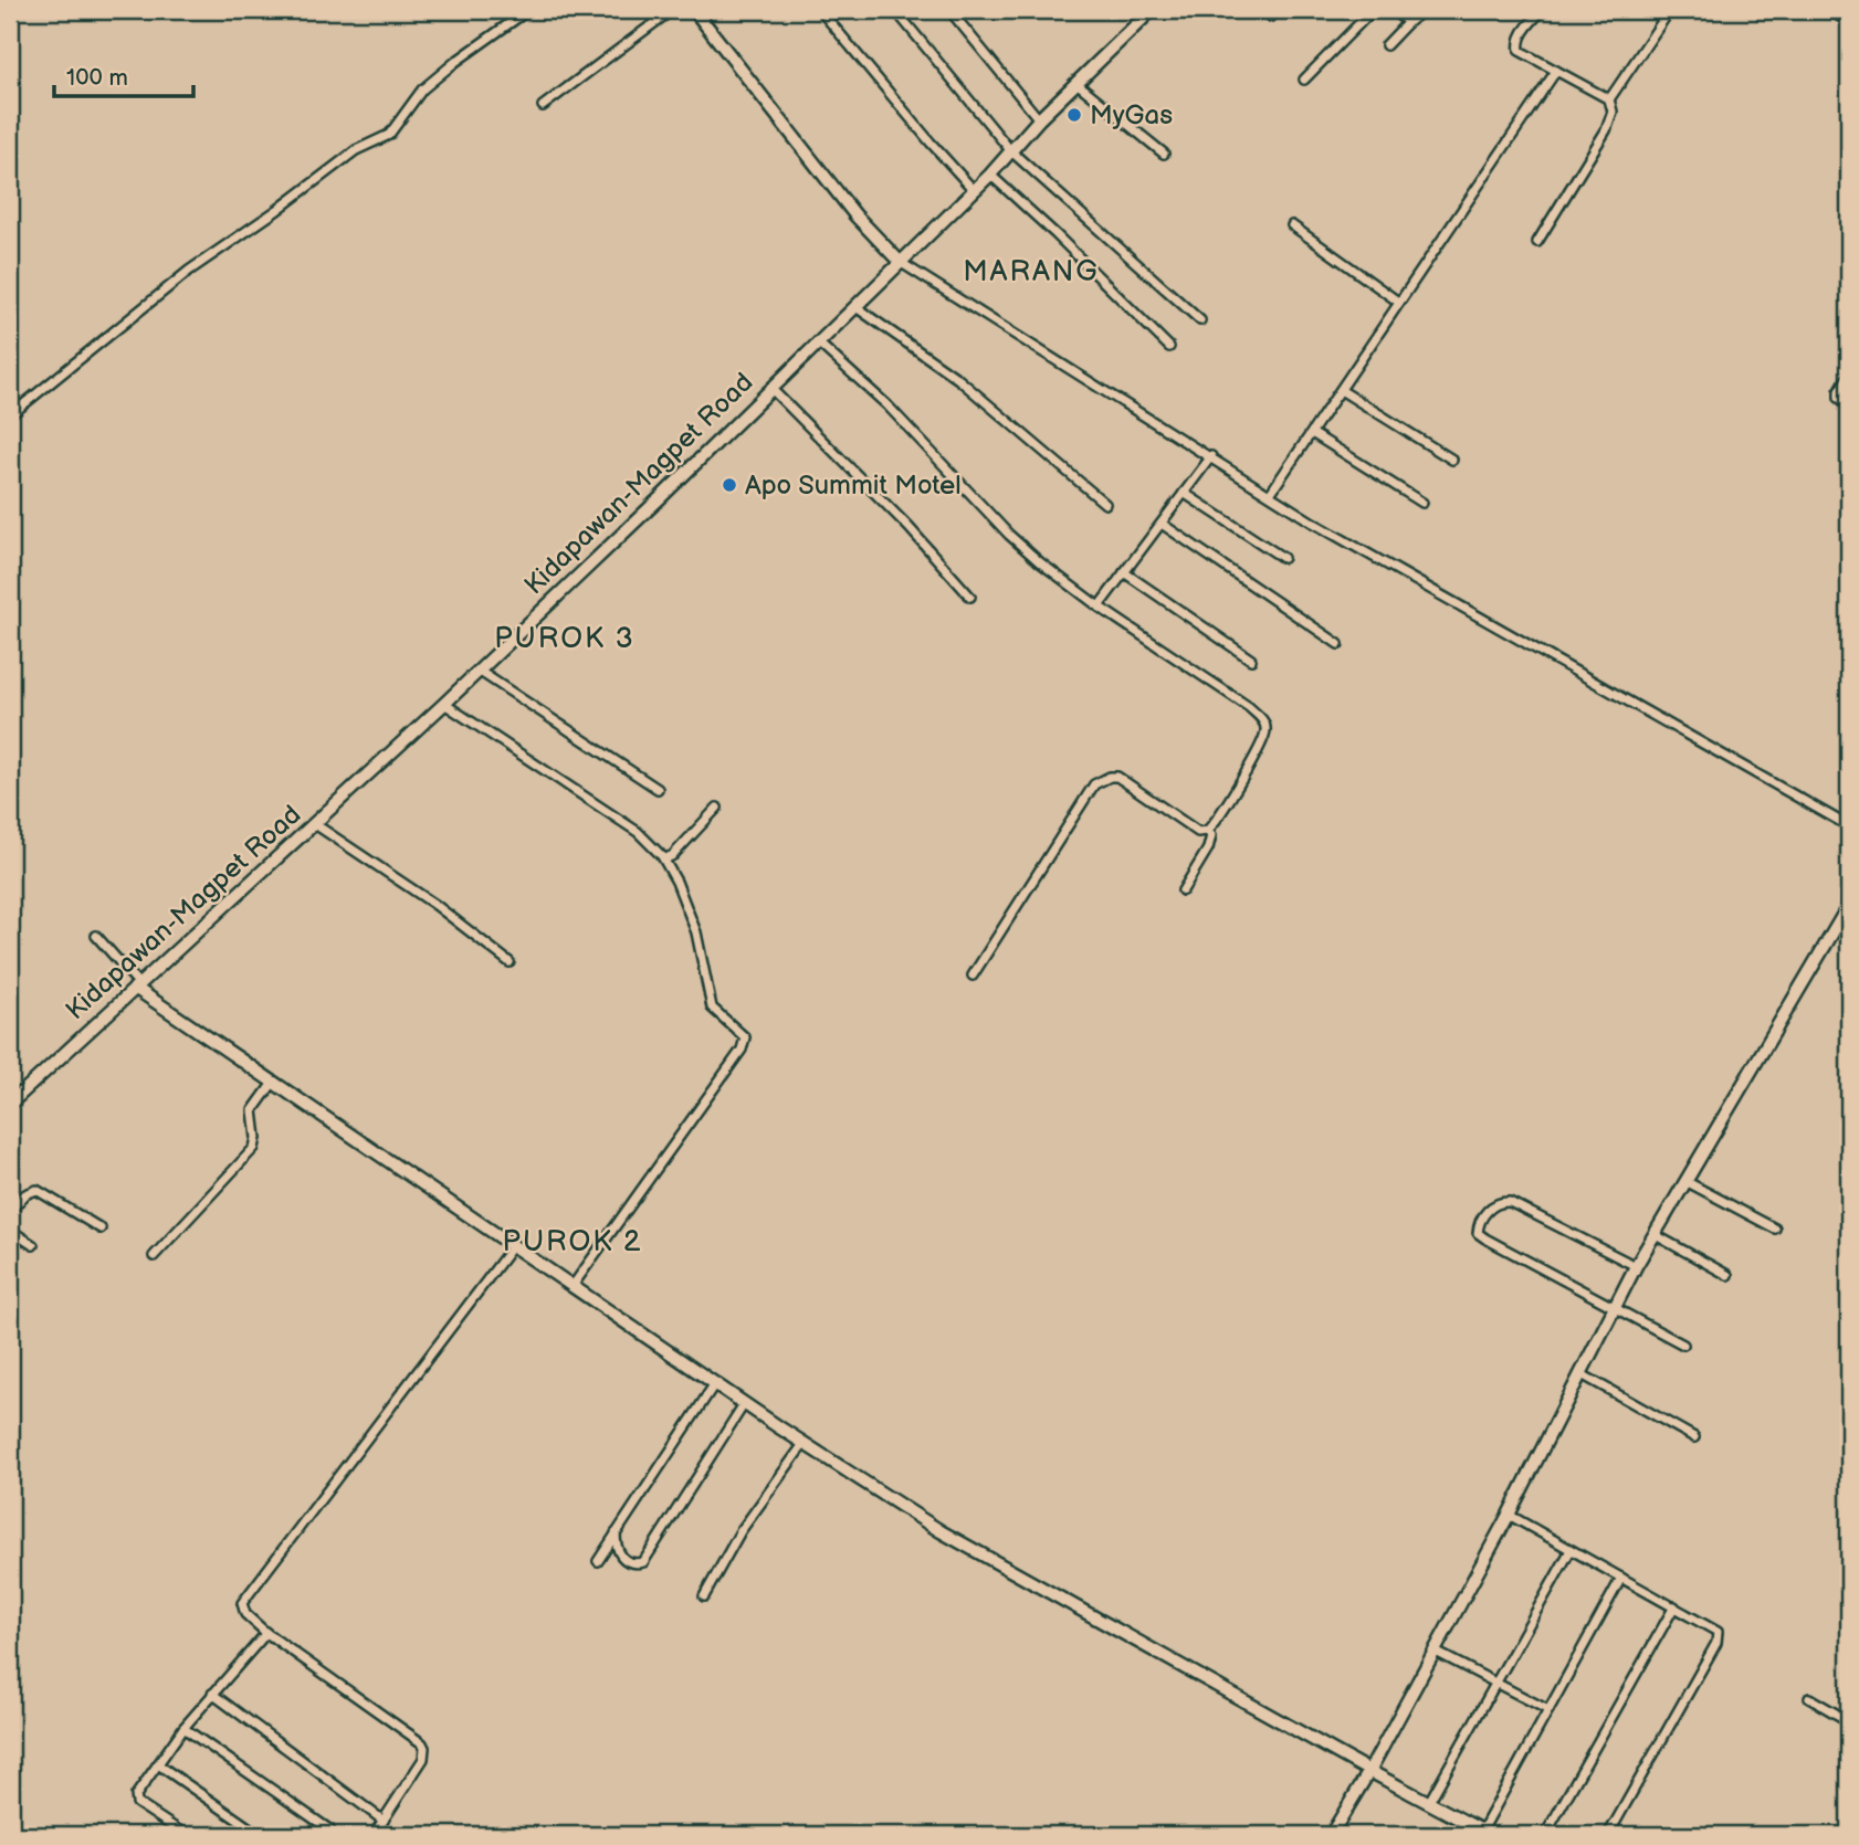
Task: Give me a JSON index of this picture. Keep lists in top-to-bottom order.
{
  "streets": {
    "street": ["Kidapawan-Magpet Road"]
  },
  "districts": ["MARANG", "PUROK 3", "PUROK 2"],
  "places": ["MyGas", "Apo Summit Motel"],
  "scale_bar": "100 m"
}
